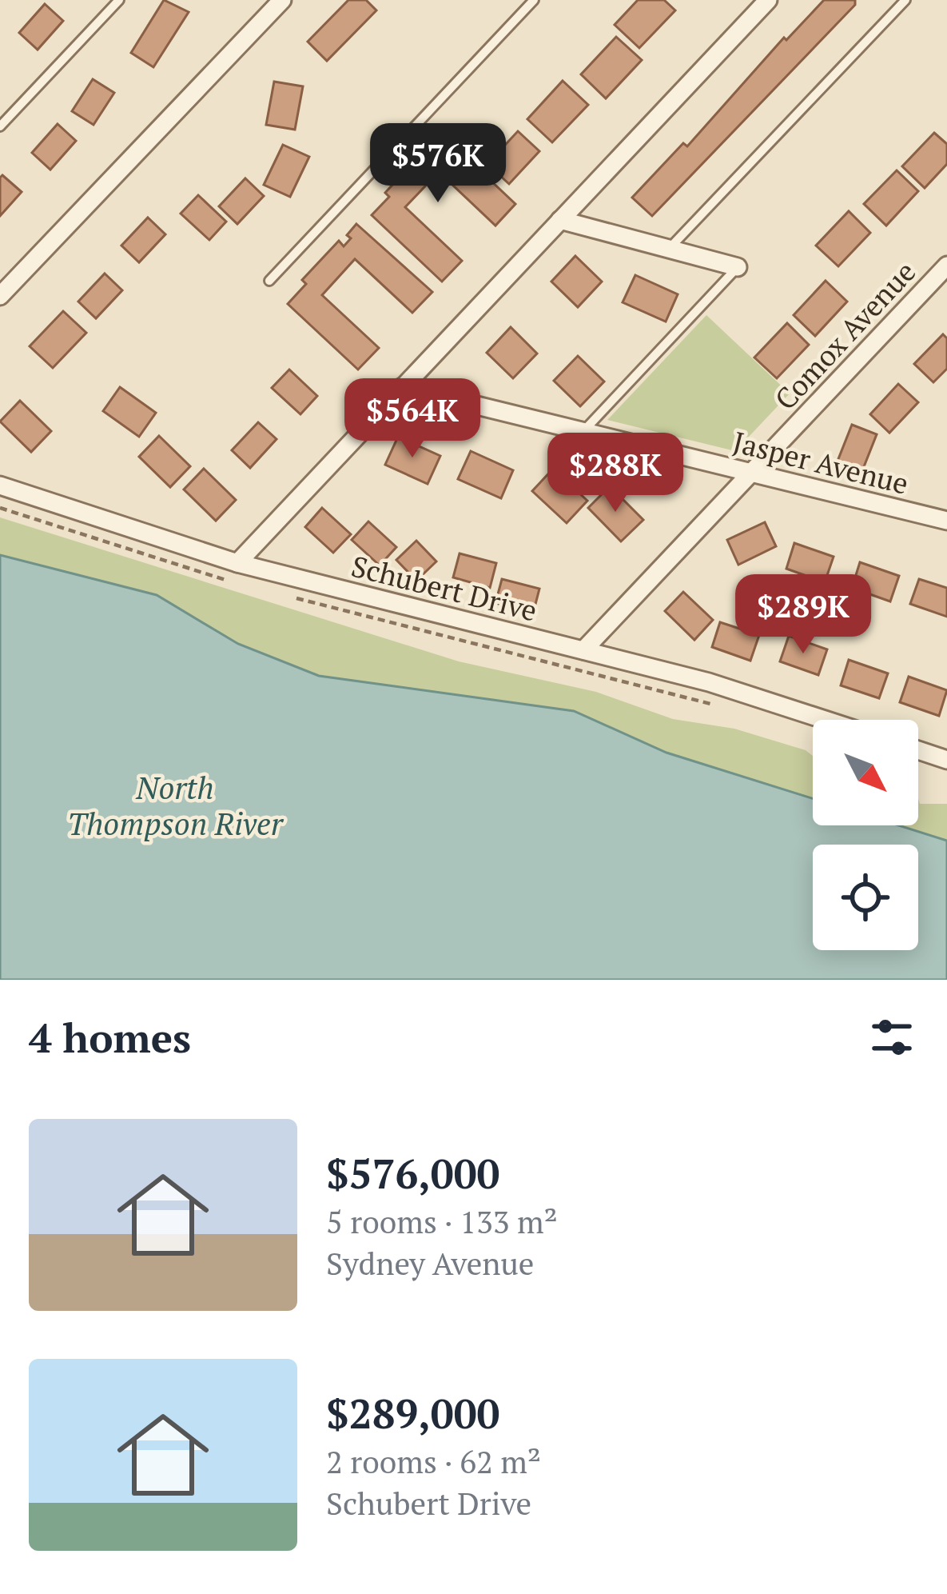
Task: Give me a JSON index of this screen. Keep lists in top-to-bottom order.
{
  "streets": {
    "street": ["Comox Avenue", "Jasper Avenue", "Schubert Drive"]
  },
  "crossings": [
    ["Comox Avenue", "Jasper Avenue"],
    ["Comox Avenue", "Schubert Drive"]
  ],
  "water": ["North Thompson River"],
  "north": "bottom right",
  "page": {
    "price": [
      "$576K",
      "$564K",
      "$288K",
      "$289K"
    ],
    "heading": "4 homes",
    "list": [
      {
        "name": "$576,000",
        "note": "5 rooms · 133 m² · Sydney Avenue"
      },
      {
        "name": "$289,000",
        "note": "2 rooms · 62 m² · Schubert Drive"
      }
    ]
  }
}
